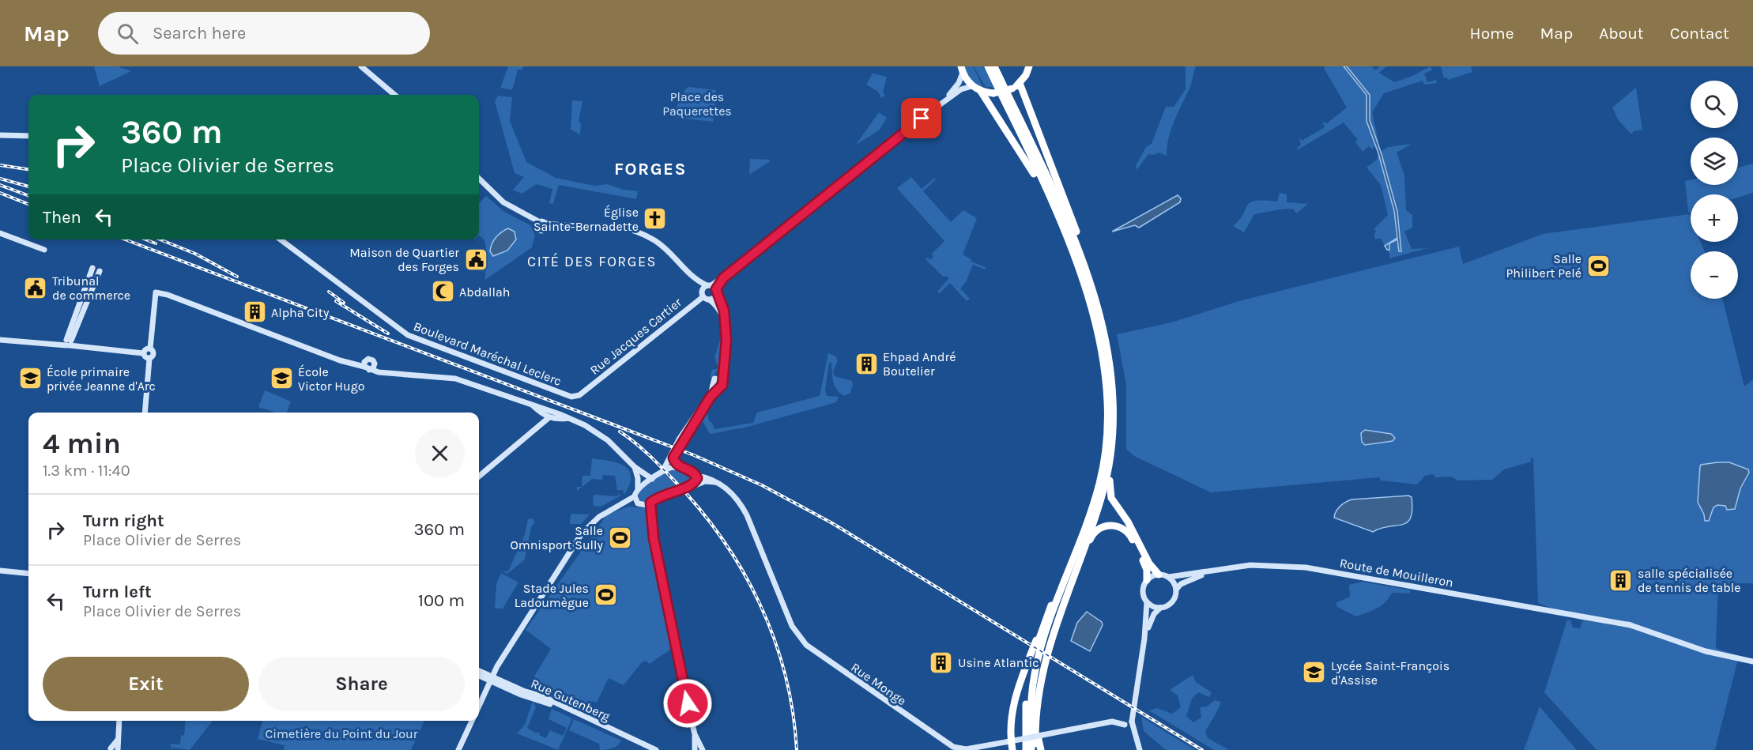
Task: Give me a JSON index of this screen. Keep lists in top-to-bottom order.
{
  "streets": {
    "street": [
      "Rue Jacques Cartier",
      "Boulevard Maréchal Leclerc",
      "Route de Mouilleron",
      "Rue Monge",
      "Rue Gutenberg"
    ]
  },
  "crossings": [
    ["Rue Jacques Cartier", "Boulevard Maréchal Leclerc"]
  ],
  "districts": ["FORGES", "CITÉ DES FORGES"],
  "parks": ["Place des Paquerettes", "Cimetière du Point du Jour"],
  "places": {
    "church": ["Église Sainte-Bernadette"],
    "public building": ["Maison de Quartier des Forges", "Tribunal de commerce"],
    "sports": ["Salle Philibert Pelé", "Salle Omnisport Sully", "Stade Jules Ladoumègue"],
    "mosque": ["Abdallah"],
    "building": [
      "Alpha City",
      "Ehpad André Boutelier",
      "salle spécialisée de tennis de table",
      "Usine Atlantic"
    ],
    "school or university": ["École primaire privée Jeanne d'Arc", "École Victor Hugo", "Lycée Saint-François d'Assise"]
  },
  "page": {
    "header": "Map",
    "search": "Search here",
    "nav": [
      "Home",
      "Map",
      "About",
      "Contact"
    ],
    "map_buttons": ["+", "−"],
    "turn": ["360 m", "Place Olivier de Serres"],
    "then": "Then",
    "heading": ["4 min", "1.3 km · 11:40"],
    "list": [
      {
        "name": "Turn right",
        "note": "Place Olivier de Serres",
        "value": "360 m"
      },
      {
        "name": "Turn left",
        "note": "Place Olivier de Serres",
        "value": "100 m"
      }
    ],
    "buttons": ["Exit", "Share"]
  }
}
